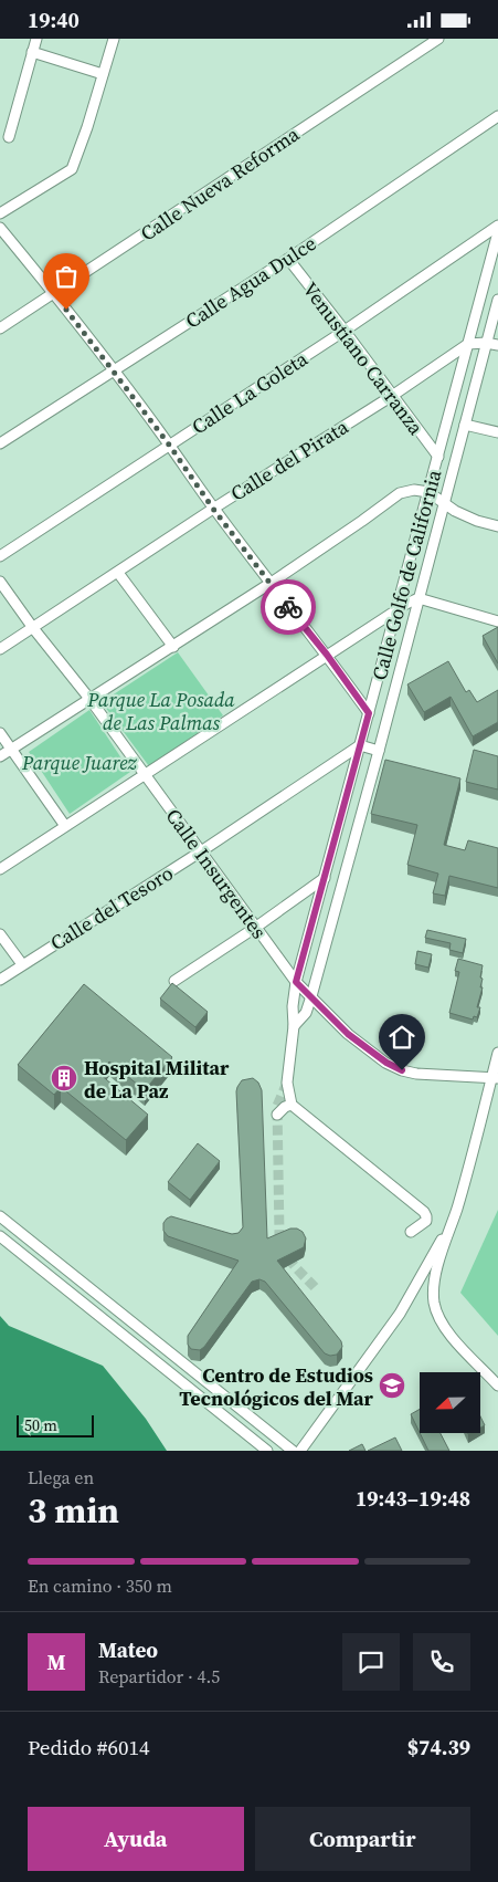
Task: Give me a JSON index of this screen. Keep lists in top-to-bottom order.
{
  "streets": {
    "street": [
      "Calle Nueva Reforma",
      "Calle Agua Dulce",
      "Venustiano Carranza",
      "Calle La Goleta",
      "Calle del Pirata",
      "Calle Golfo de California",
      "Calle Insurgentes",
      "Calle del Tesoro"
    ]
  },
  "crossings": [
    ["Calle Agua Dulce", "Venustiano Carranza"],
    ["Venustiano Carranza", "Calle La Goleta"],
    ["Venustiano Carranza", "Calle del Pirata"],
    ["Venustiano Carranza", "Calle Golfo de California"],
    ["Calle del Pirata", "Calle Golfo de California"],
    ["Calle del Pirata", "Calle Insurgentes"],
    ["Calle Golfo de California", "Calle Insurgentes"],
    ["Calle Golfo de California", "Calle del Tesoro"],
    ["Calle Insurgentes", "Calle del Tesoro"]
  ],
  "parks": ["Parque La Posada de Las Palmas", "Parque Juarez"],
  "places": {
    "building": ["Hospital Militar de La Paz"],
    "school or university": ["Centro de Estudios Tecnológicos del Mar"]
  },
  "scale_bar": "50 m",
  "north": "left",
  "page": {
    "status": "19:40",
    "scale": "50 m",
    "heading": ["3 min", "Llega en", "19:43–19:48"],
    "panel": [
      "Mateo",
      "Repartidor · 4.5",
      "Pedido #6014",
      "$74.39"
    ],
    "bar": "En camino · 350 m",
    "round": "M",
    "buttons": ["Ayuda", "Compartir"]
  }
}
